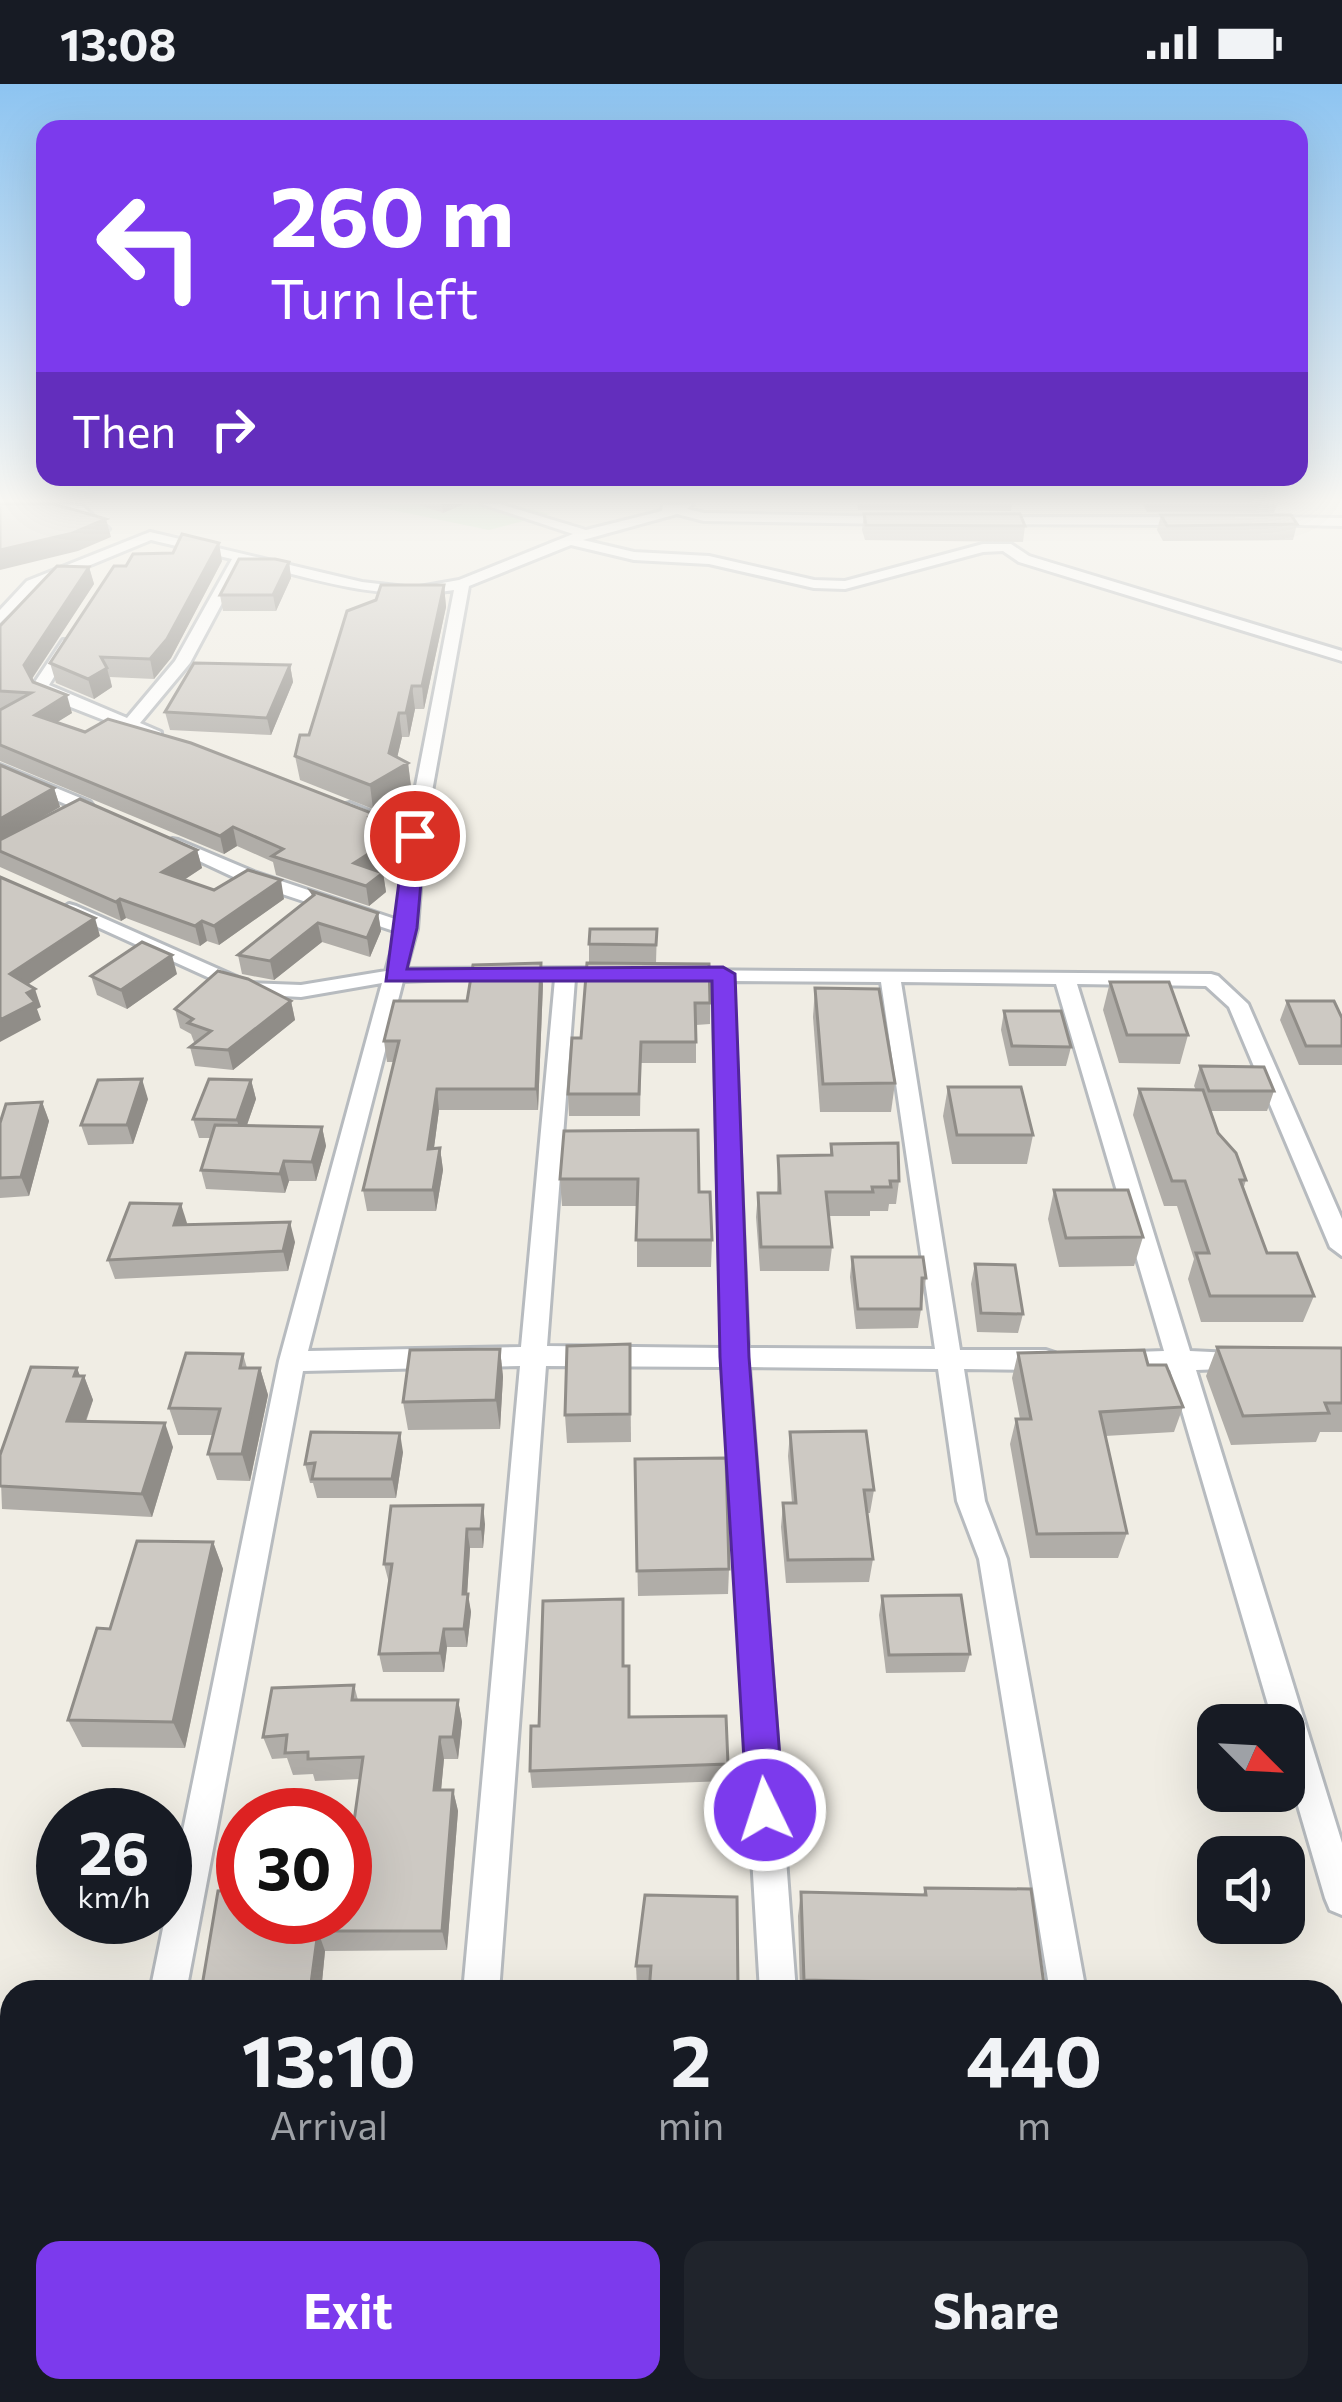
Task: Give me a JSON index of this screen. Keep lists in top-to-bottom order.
{
  "north": "bottom right",
  "page": {
    "status": "13:08",
    "turn": ["260 m", "Turn left"],
    "then": "Then",
    "speed": "26 km/h",
    "limit": "30",
    "eta": [
      "13:10",
      "Arrival",
      "2",
      "min",
      "440",
      "m"
    ],
    "buttons": ["Exit", "Share"]
  }
}
